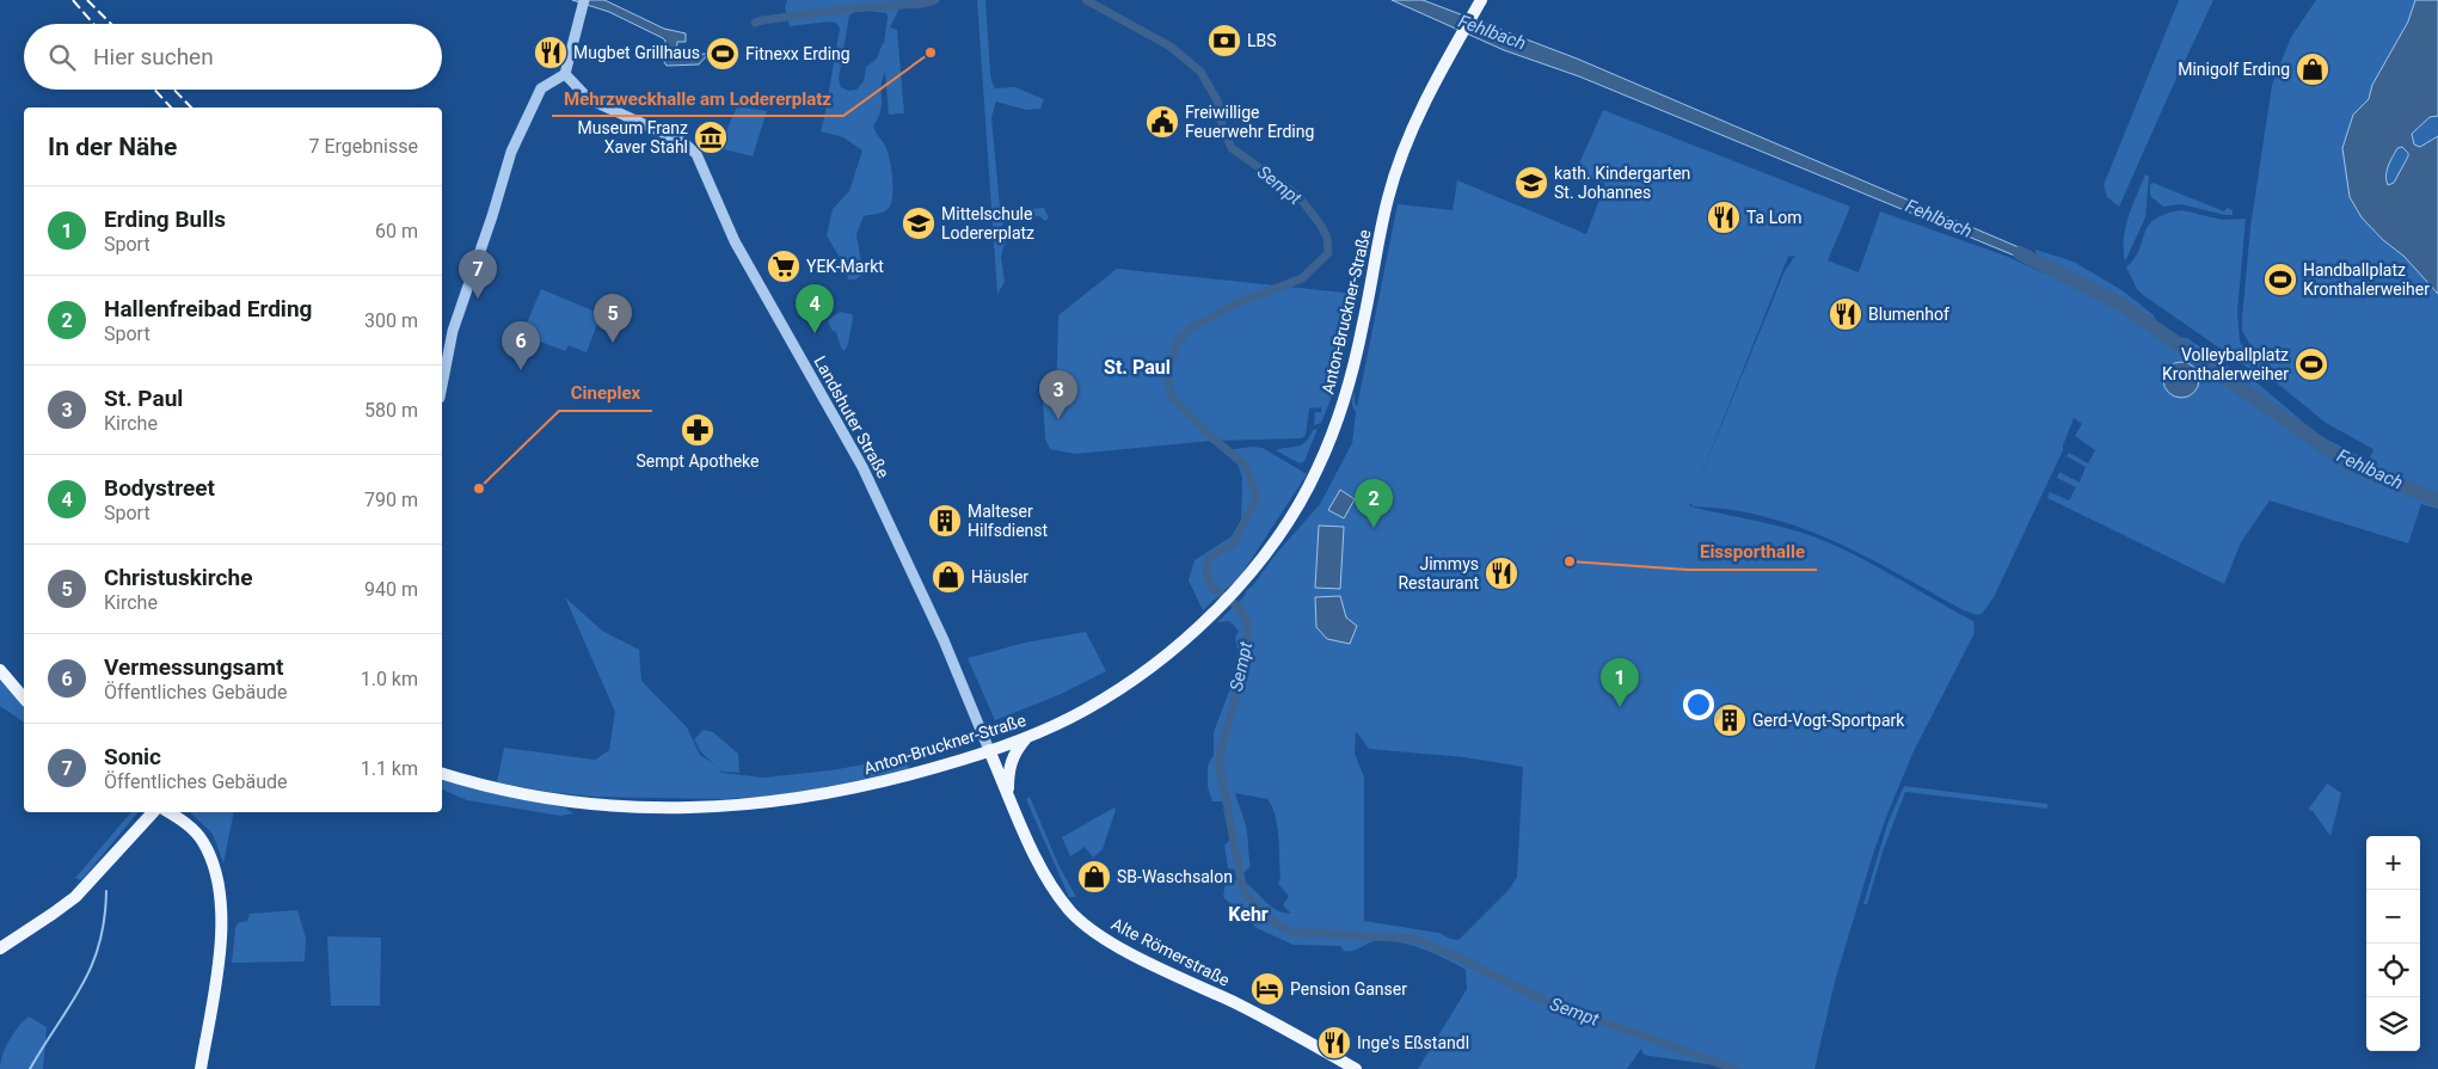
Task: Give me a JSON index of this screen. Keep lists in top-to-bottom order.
{
  "streets": {
    "main road": ["Anton-Bruckner-Straße", "Alte Römerstraße"],
    "street": ["Landshuter Straße"]
  },
  "crossings": [
    ["Anton-Bruckner-Straße", "Landshuter Straße"],
    ["Anton-Bruckner-Straße", "Alte Römerstraße"],
    ["Landshuter Straße", "Alte Römerstraße"]
  ],
  "districts": ["St. Paul", "Kehr"],
  "water": ["Fehlbach", "Sempt"],
  "places": {
    "bank": ["LBS"],
    "restaurant": [
      "Mugbet Grillhaus",
      "Ta Lom",
      "Blumenhof",
      "Jimmys Restaurant",
      "Inge's Eßstandl"
    ],
    "other": ["Mehrzweckhalle am Lodererplatz", "Cineplex", "Eissporthalle"],
    "sports": ["Fitnexx Erding", "Handballplatz Kronthalerweiher", "Volleyballplatz Kronthalerweiher"],
    "shop": ["Minigolf Erding", "Häusler", "SB-Waschsalon"],
    "public building": ["Freiwillige Feuerwehr Erding"],
    "museum": ["Museum Franz Xaver Stahl"],
    "school or university": ["kath. Kindergarten St. Johannes", "Mittelschule Lodererplatz"],
    "supermarket": ["YEK-Markt"],
    "pharmacy": ["Sempt Apotheke"],
    "building": ["Malteser Hilfsdienst", "Gerd-Vogt-Sportpark"],
    "hotel": ["Pension Ganser"]
  },
  "page": {
    "search": "Hier suchen",
    "heading": ["In der Nähe", "7 Ergebnisse"],
    "list": [
      {
        "mark": "1",
        "name": "Erding Bulls",
        "note": "Sport",
        "value": "60 m"
      },
      {
        "mark": "2",
        "name": "Hallenfreibad Erding",
        "note": "Sport",
        "value": "300 m"
      },
      {
        "mark": "3",
        "name": "St. Paul",
        "note": "Kirche",
        "value": "580 m"
      },
      {
        "mark": "4",
        "name": "Bodystreet",
        "note": "Sport",
        "value": "790 m"
      },
      {
        "mark": "5",
        "name": "Christuskirche",
        "note": "Kirche",
        "value": "940 m"
      },
      {
        "mark": "6",
        "name": "Vermessungsamt",
        "note": "Öffentliches Gebäude",
        "value": "1.0 km"
      },
      {
        "mark": "7",
        "name": "Sonic",
        "note": "Öffentliches Gebäude",
        "value": "1.1 km"
      }
    ],
    "pins": [
      "7",
      "4",
      "5",
      "6",
      "3",
      "2",
      "1"
    ],
    "map_buttons": ["+", "−"]
  }
}
